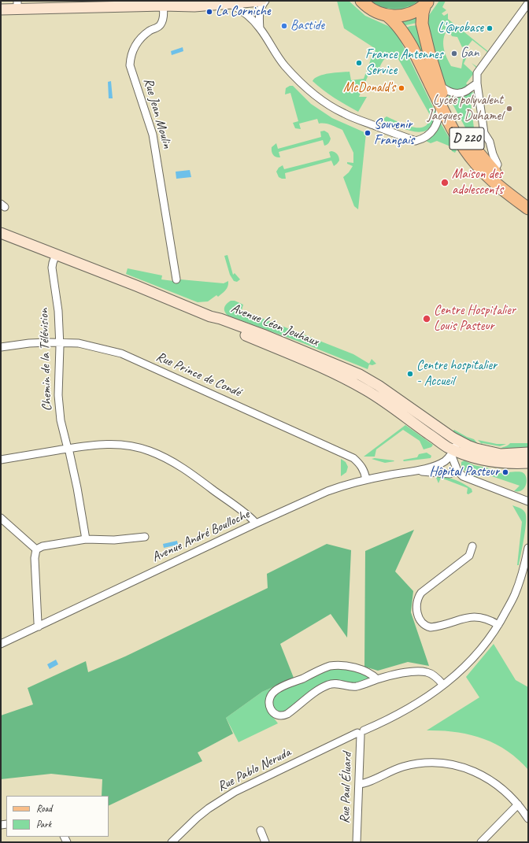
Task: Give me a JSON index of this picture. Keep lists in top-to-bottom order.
{
  "streets": {
    "main road": ["D 220", "Avenue Léon Jouhaux"],
    "street": [
      "Rue Jean Moulin",
      "Chemin de la Télévision",
      "Rue Prince de Condé",
      "Avenue André Boulloche",
      "Rue Pablo Neruda",
      "Rue Paul Éluard"
    ]
  },
  "crossings": [
    ["Avenue Léon Jouhaux", "Chemin de la Télévision"],
    ["Chemin de la Télévision", "Rue Prince de Condé"],
    ["Rue Prince de Condé", "Avenue André Boulloche"],
    ["Rue Pablo Neruda", "Rue Paul Éluard"]
  ],
  "places": [
    "La Corniche",
    "Bastide",
    "L'@robase",
    "Gan",
    "France Antennes Service",
    "McDonald's",
    "Lycée polyvalent Jacques Duhamel",
    "Souvenir Français",
    "Maison des adolescents",
    "Centre Hospitalier Louis Pasteur",
    "Centre hospitalier - Accueil",
    "Hôpital Pasteur"
  ],
  "legend": ["Road", "Park"]
}
